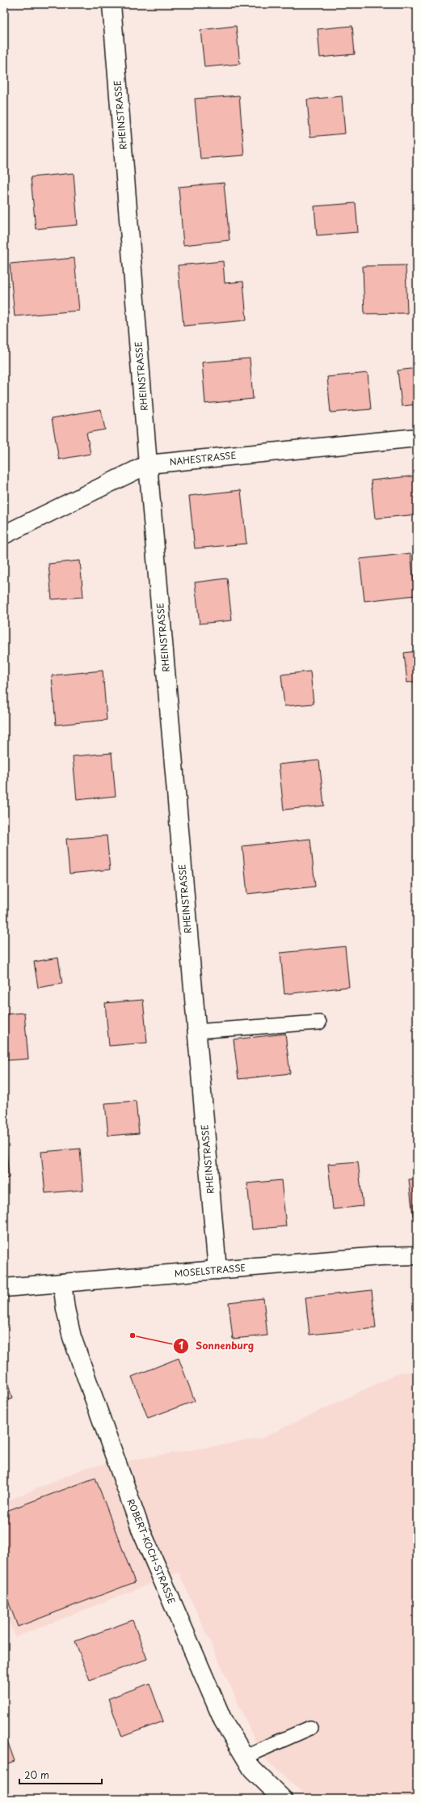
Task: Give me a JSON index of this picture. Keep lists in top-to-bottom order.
{
  "streets": {
    "street": [
      "RHEINSTRASSE",
      "NAHESTRASSE",
      "MOSELSTRASSE",
      "ROBERT-KOCH-STRASSE"
    ]
  },
  "crossings": [
    ["RHEINSTRASSE", "NAHESTRASSE"],
    ["RHEINSTRASSE", "MOSELSTRASSE"],
    ["MOSELSTRASSE", "ROBERT-KOCH-STRASSE"]
  ],
  "places": ["Sonnenburg"],
  "scale_bar": "20 m"
}
